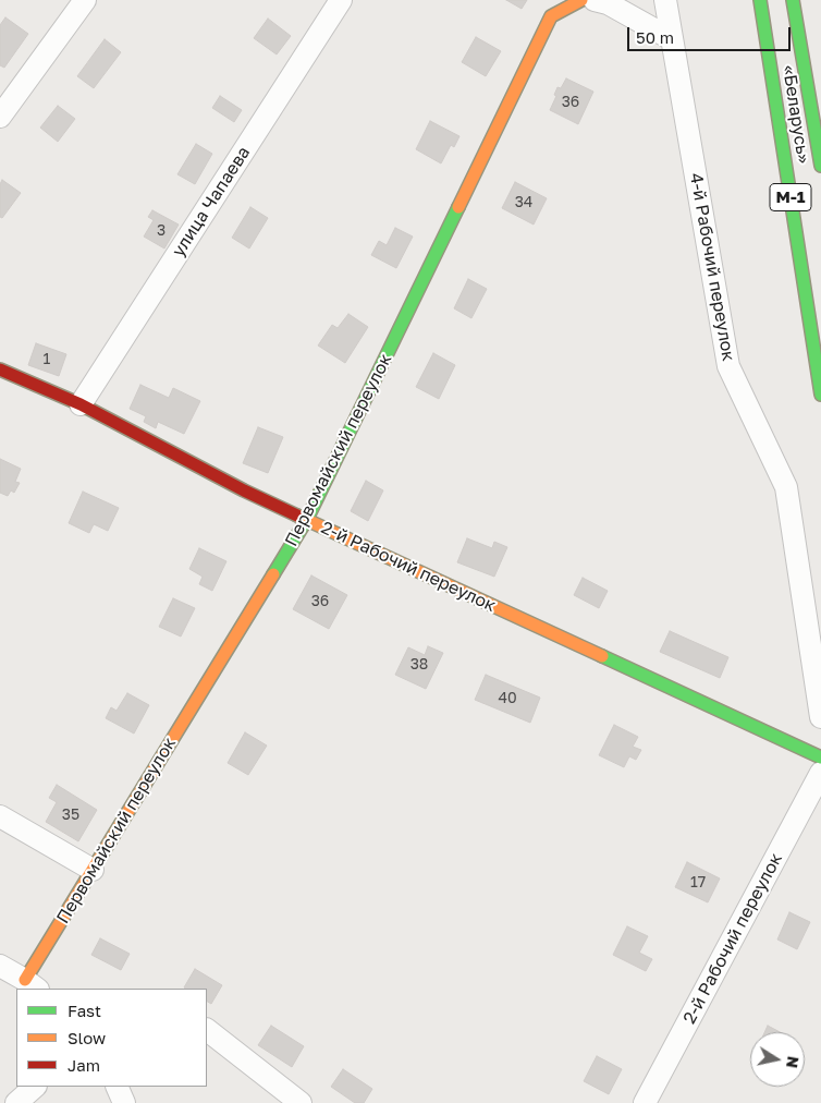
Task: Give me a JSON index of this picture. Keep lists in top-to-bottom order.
{
  "streets": {
    "main road": [
      "«Беларусь»",
      "М-1",
      "Первомайский переулок",
      "2-й Рабочий переулок"
    ],
    "street": ["улица Чапаева", "4-й Рабочий переулок"]
  },
  "crossings": [
    ["улица Чапаева", "2-й Рабочий переулок"],
    ["Первомайский переулок", "2-й Рабочий переулок"]
  ],
  "house_numbers": [
    "36",
    "34",
    "3",
    "1",
    "36",
    "38",
    "40",
    "35",
    "17"
  ],
  "legend": ["Fast", "Slow", "Jam"],
  "scale_bar": "50 m",
  "north": "right"
}
